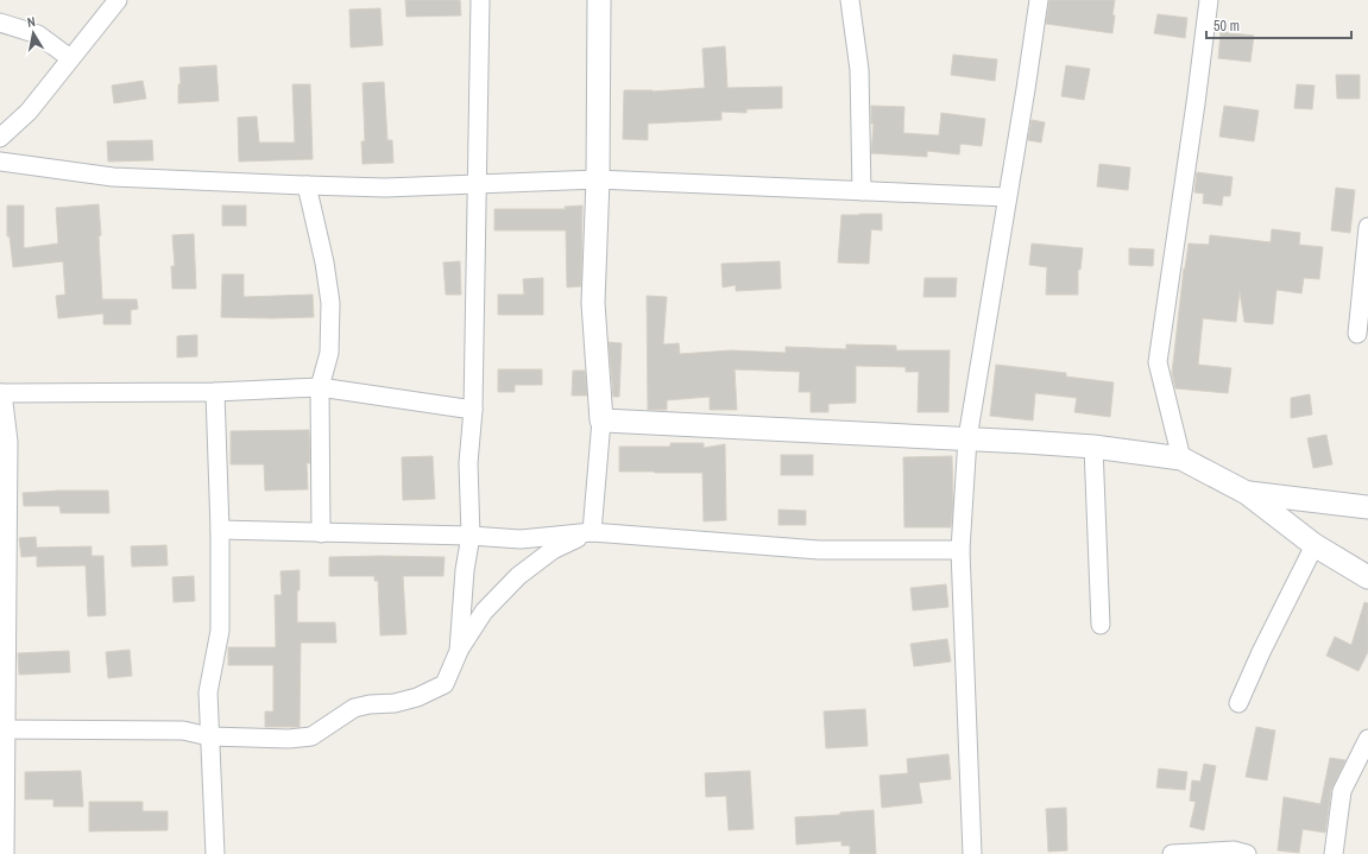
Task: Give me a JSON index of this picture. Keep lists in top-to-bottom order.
{
  "scale_bar": "50 m",
  "north": "top"
}
